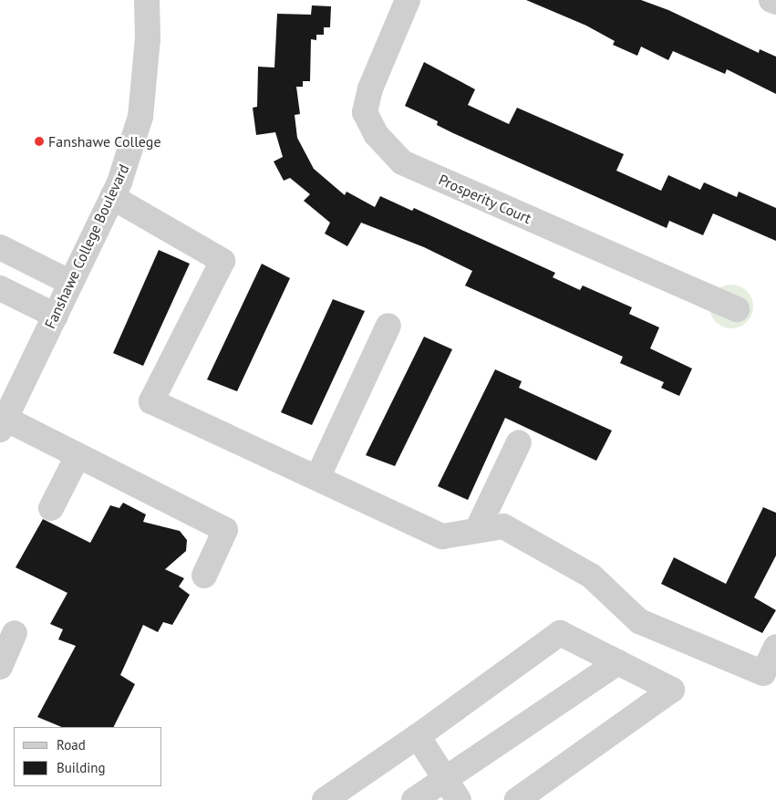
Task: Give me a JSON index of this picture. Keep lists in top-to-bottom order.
{
  "streets": {
    "street": ["Prosperity Court", "Fanshawe College Boulevard"]
  },
  "places": ["Fanshawe College"],
  "legend": ["Road", "Building"]
}
